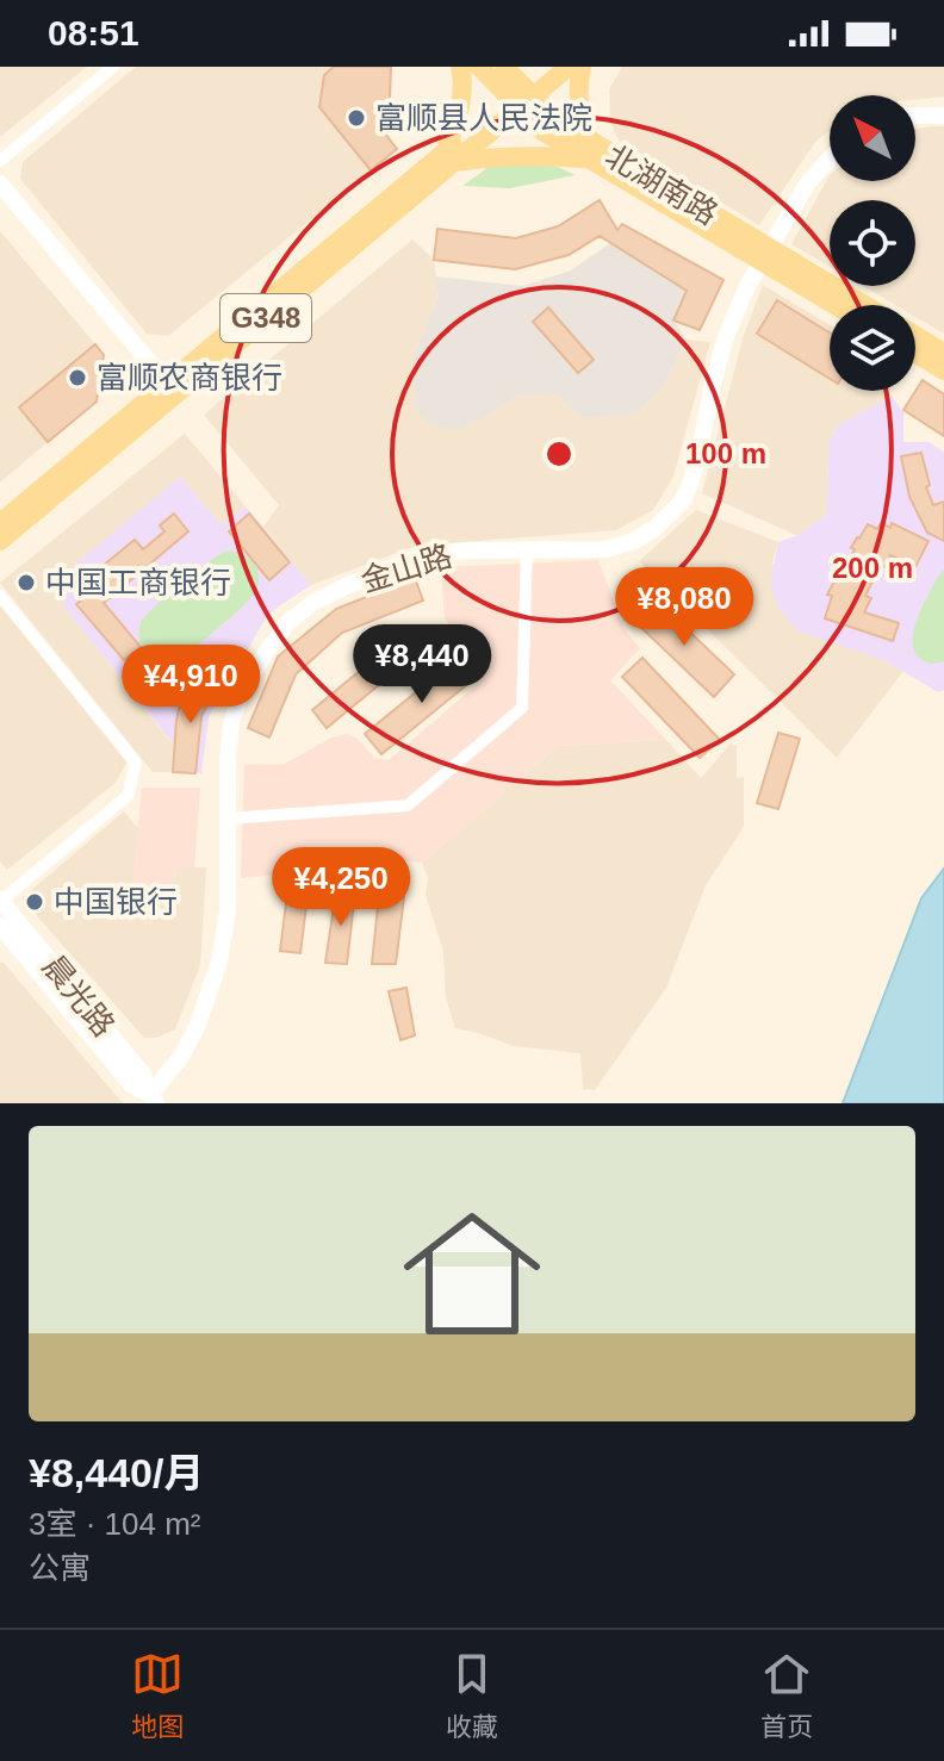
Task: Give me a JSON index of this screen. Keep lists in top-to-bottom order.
{
  "streets": {
    "main road": ["北湖南路", "G348"],
    "street": ["金山路", "晨光路"]
  },
  "crossings": [
    ["北湖南路", "G348"],
    ["金山路", "晨光路"]
  ],
  "places": [
    "富顺县人民法院",
    "富顺农商银行",
    "中国工商银行",
    "中国银行"
  ],
  "north": "top left",
  "page": {
    "status": "08:51",
    "price": [
      "¥8,080",
      "¥8,440",
      "¥4,910",
      "¥4,250"
    ],
    "list": [
      {
        "name": "¥8,440/月",
        "note": "3室 · 104 m² · 公寓"
      }
    ],
    "tabs": ["地图", "收藏", "首页"]
  },
  "rings": ["100 m", "200 m"]
}
